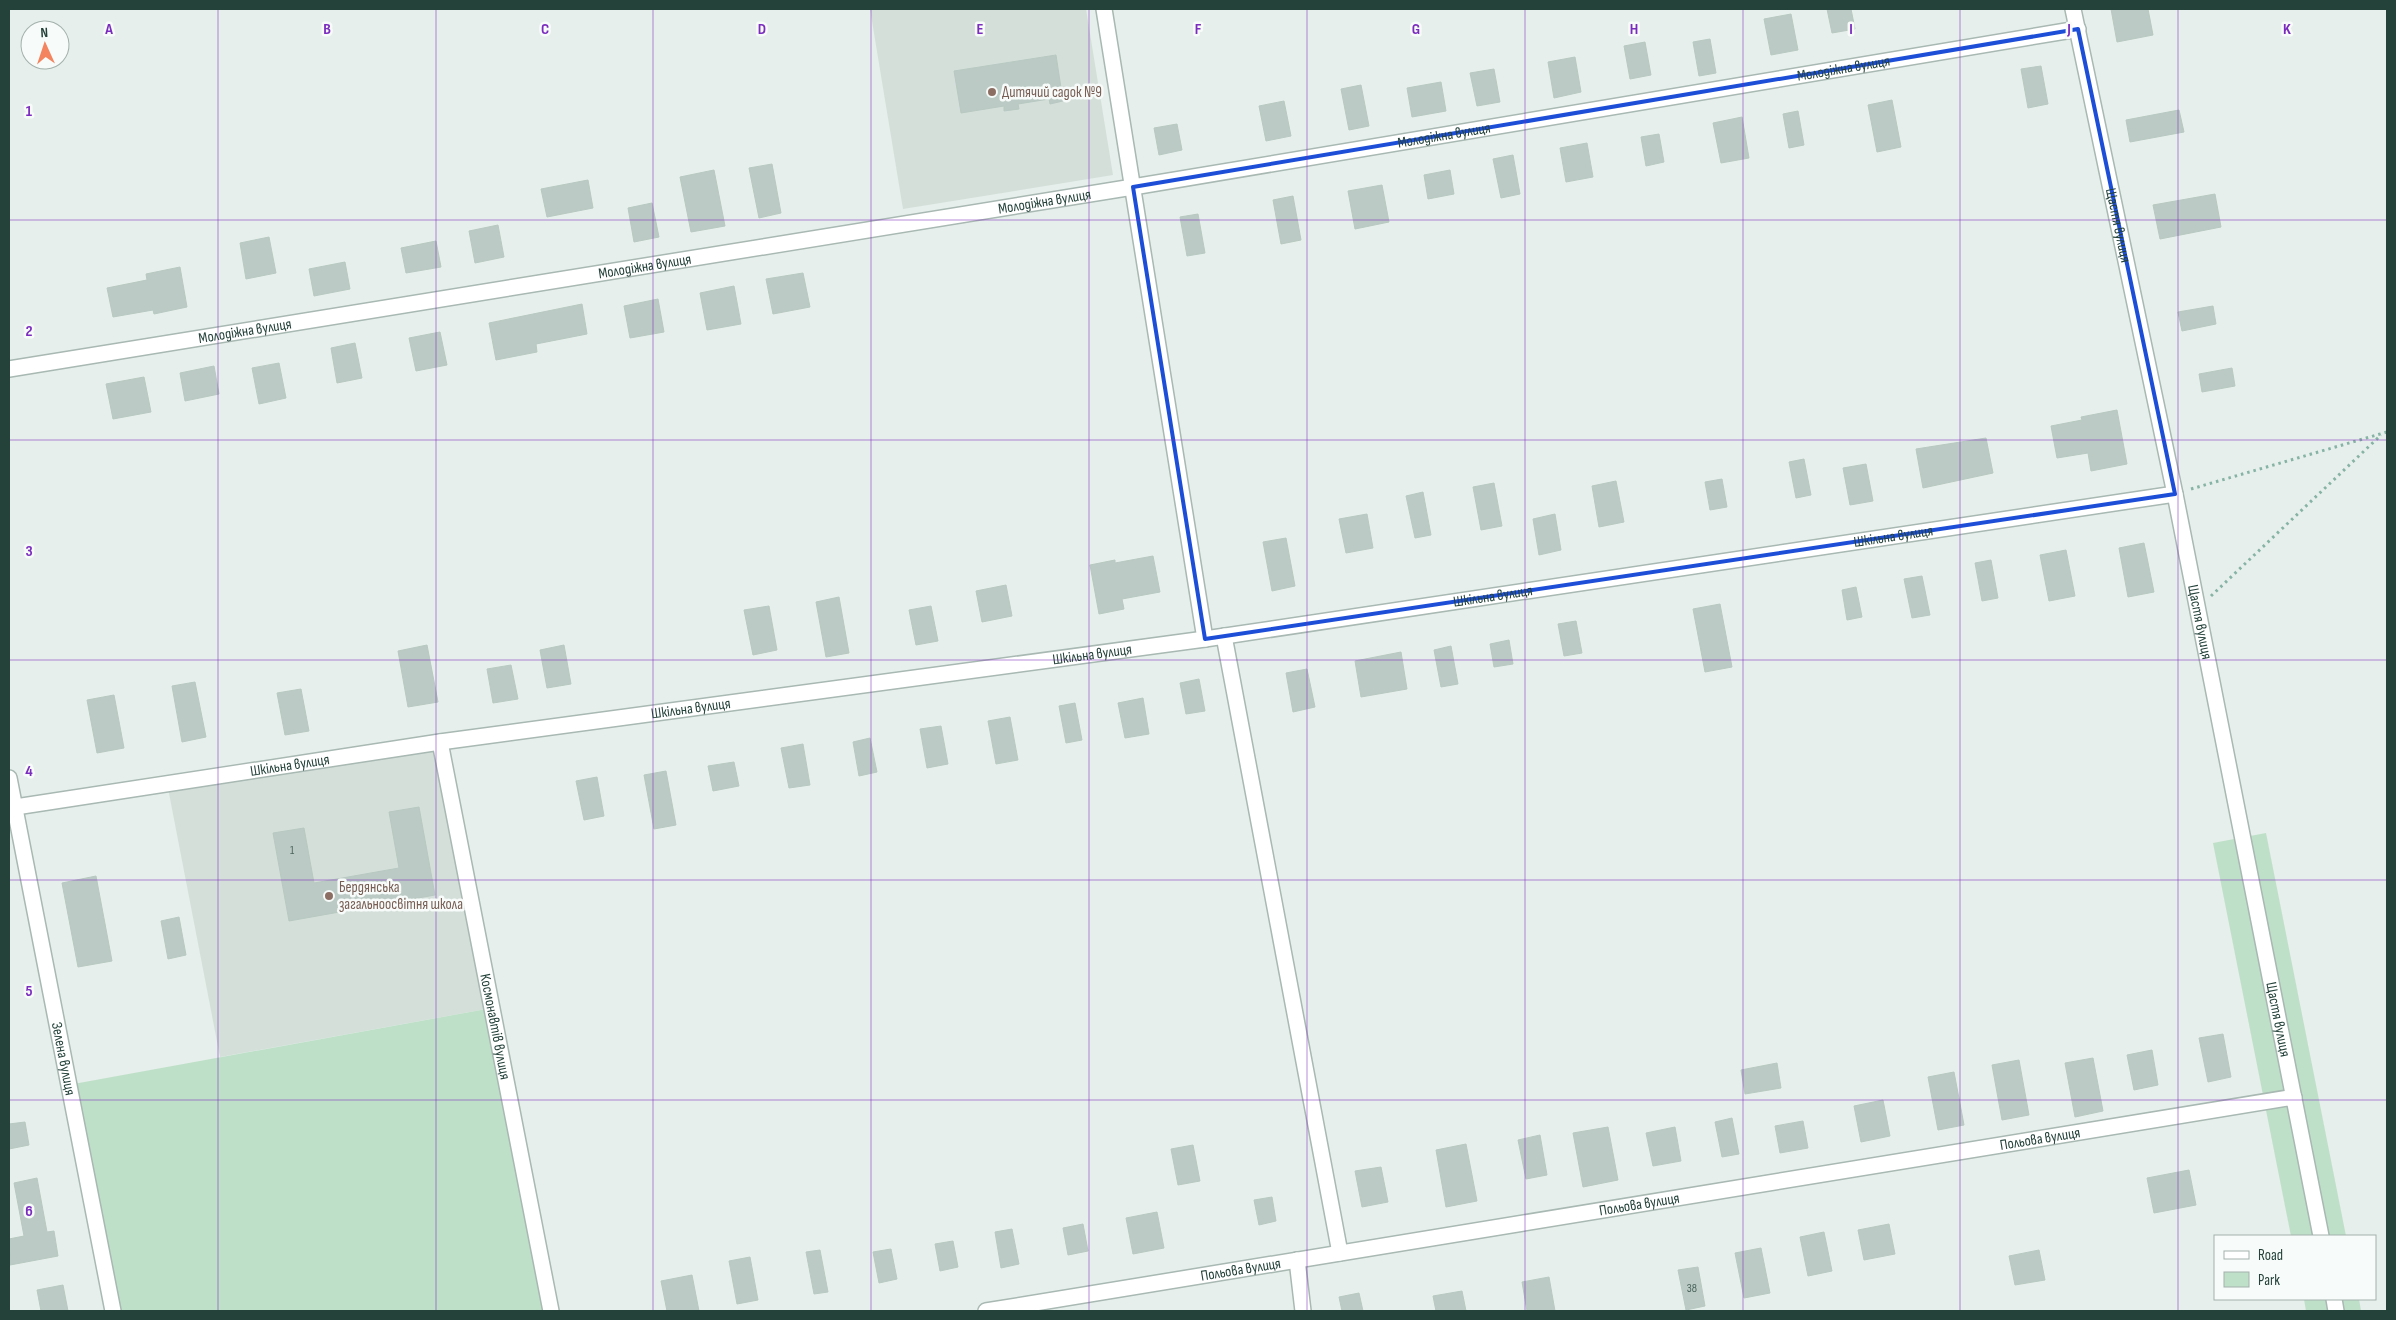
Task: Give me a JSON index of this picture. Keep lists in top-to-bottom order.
{
  "streets": {
    "street": [
      "Молодіжна вулиця",
      "Щастя вулиця",
      "Шкільна вулиця",
      "Космонавтів вулиця",
      "Зелена вулиця",
      "Польова вулиця"
    ]
  },
  "crossings": [
    ["Молодіжна вулиця", "Щастя вулиця"],
    ["Щастя вулиця", "Шкільна вулиця"],
    ["Щастя вулиця", "Польова вулиця"],
    ["Шкільна вулиця", "Космонавтів вулиця"],
    ["Шкільна вулиця", "Зелена вулиця"]
  ],
  "places": ["Дитячий садок №9", "Бердянська загальноосвітня школа"],
  "house_numbers": ["1", "38"],
  "legend": ["Road", "Park"],
  "north": "top",
  "grid": {
    "columns": [
      "A",
      "B",
      "C",
      "D",
      "E",
      "F",
      "G",
      "H",
      "I",
      "J",
      "K"
    ],
    "rows": [
      "1",
      "2",
      "3",
      "4",
      "5",
      "6"
    ]
  }
}
